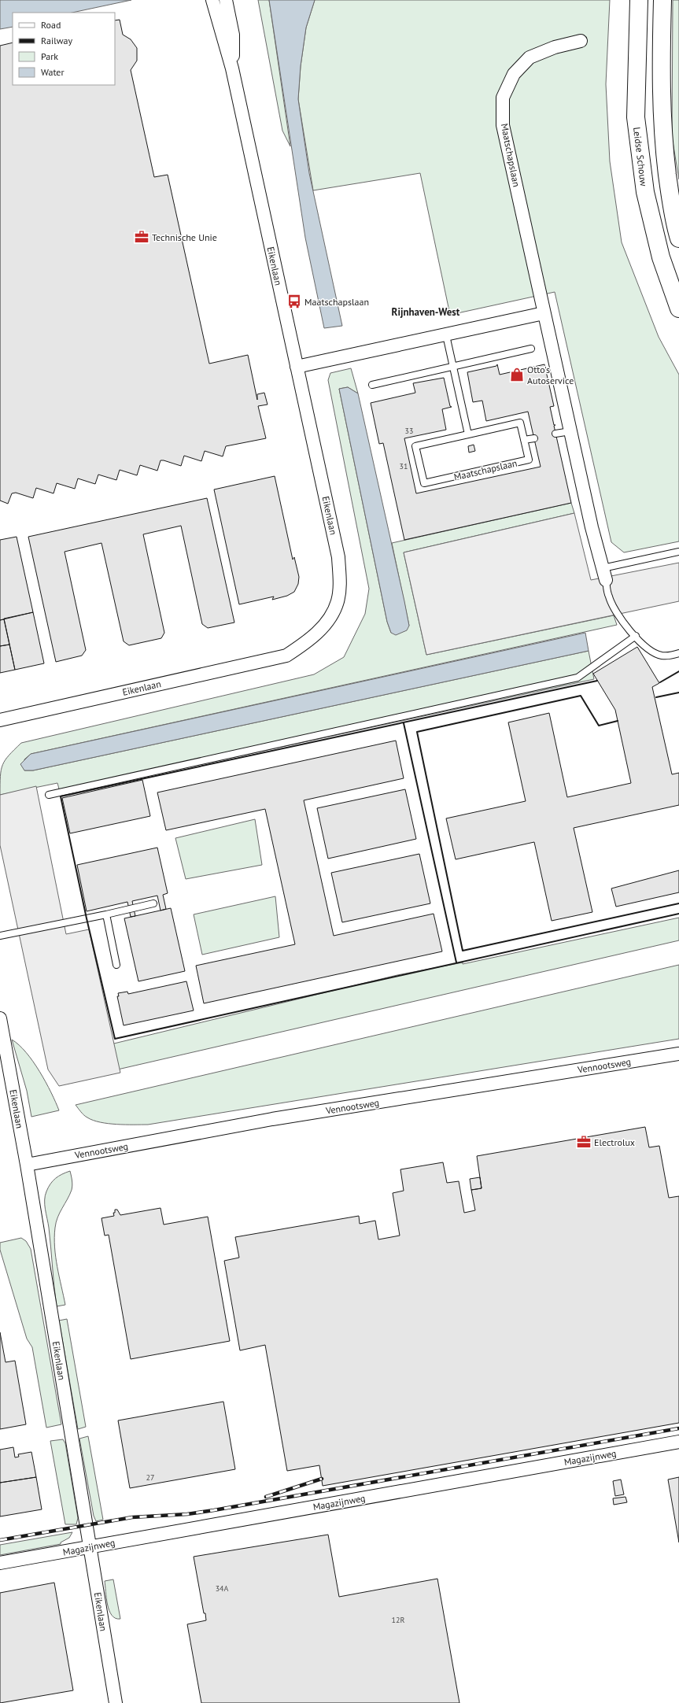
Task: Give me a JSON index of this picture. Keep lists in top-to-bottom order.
{
  "streets": {
    "street": [
      "Maatschapslaan",
      "Leidse Schouw",
      "Eikenlaan",
      "Vennootsweg",
      "Magazijnweg"
    ]
  },
  "crossings": [
    ["Eikenlaan", "Vennootsweg"],
    ["Eikenlaan", "Magazijnweg"]
  ],
  "districts": ["Rijnhaven-West"],
  "places": {
    "office": ["Technische Unie", "Electrolux"],
    "bus stop": ["Maatschapslaan"],
    "shop": ["Otto's Autoservice"]
  },
  "house_numbers": [
    "33",
    "31",
    "27",
    "34A",
    "12R"
  ],
  "legend": [
    "Road",
    "Railway",
    "Park",
    "Water"
  ]
}
